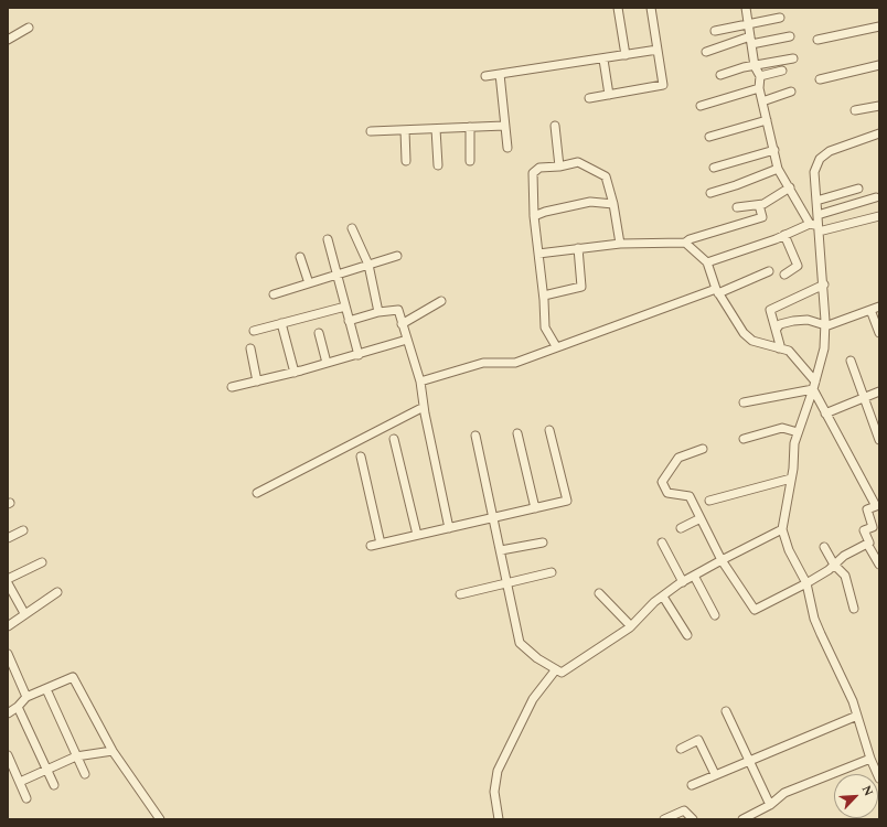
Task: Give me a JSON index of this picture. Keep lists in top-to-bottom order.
{
  "north": "top right"
}
